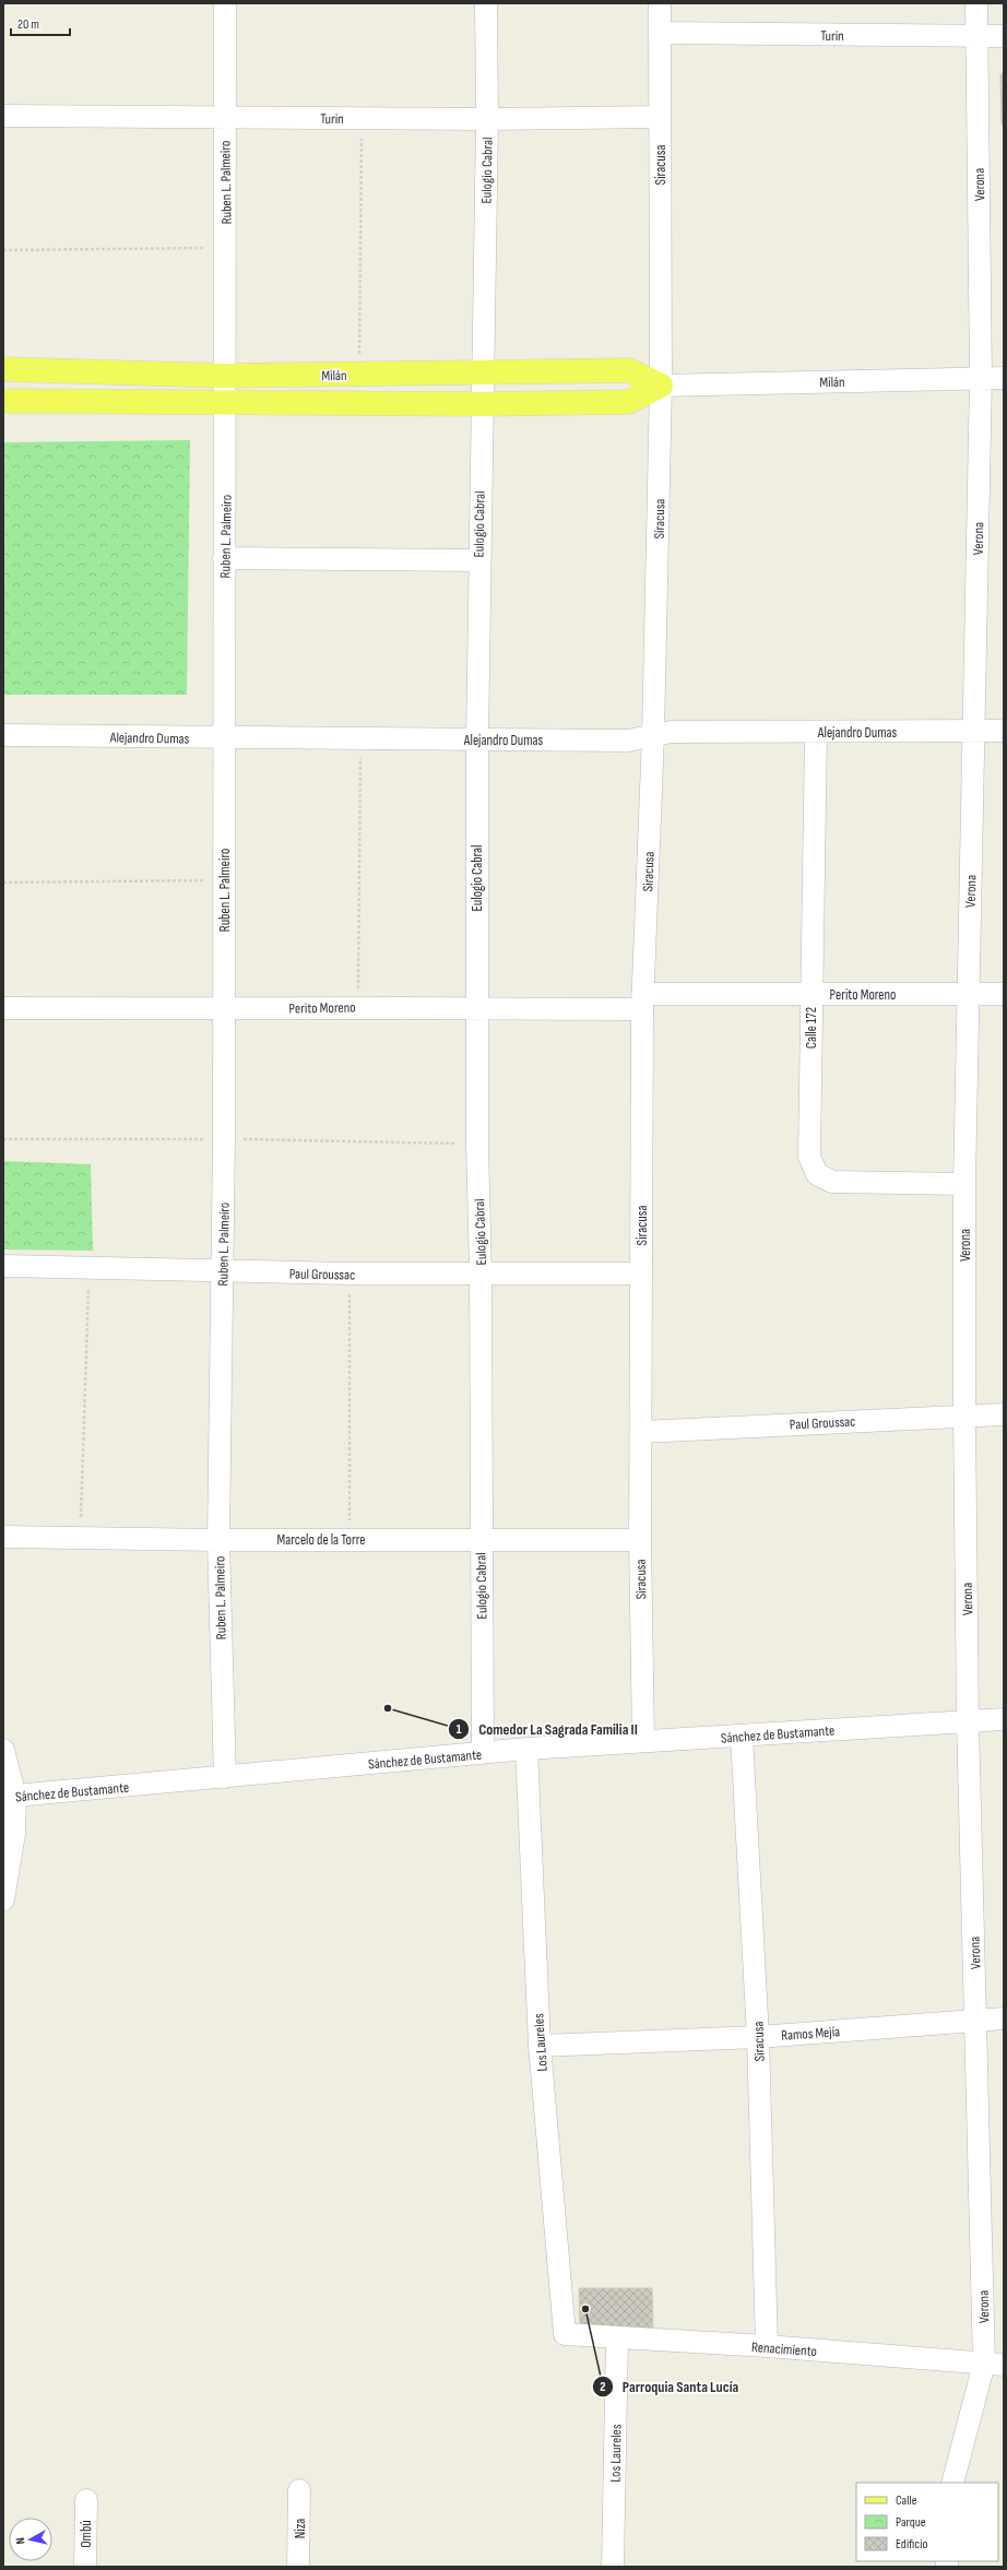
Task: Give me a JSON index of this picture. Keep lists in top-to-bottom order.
{
  "streets": {
    "main road": ["Milán"],
    "street": [
      "Turin",
      "Siracusa",
      "Eulogio Cabral",
      "Ruben L. Palmeiro",
      "Verona",
      "Alejandro Dumas",
      "Perito Moreno",
      "Calle 172",
      "Paul Groussac",
      "Marcelo de la Torre",
      "Sánchez de Bustamante",
      "Ramos Mejía",
      "Los Laureles",
      "Renacimiento",
      "Niza",
      "Ombú"
    ]
  },
  "crossings": [
    ["Turin", "Siracusa"],
    ["Turin", "Eulogio Cabral"],
    ["Turin", "Ruben L. Palmeiro"],
    ["Turin", "Verona"],
    ["Siracusa", "Milán"],
    ["Siracusa", "Alejandro Dumas"],
    ["Siracusa", "Perito Moreno"],
    ["Siracusa", "Paul Groussac"],
    ["Siracusa", "Marcelo de la Torre"],
    ["Siracusa", "Sánchez de Bustamante"],
    ["Siracusa", "Ramos Mejía"],
    ["Siracusa", "Renacimiento"],
    ["Eulogio Cabral", "Milán"],
    ["Eulogio Cabral", "Alejandro Dumas"],
    ["Eulogio Cabral", "Perito Moreno"],
    ["Eulogio Cabral", "Paul Groussac"],
    ["Eulogio Cabral", "Marcelo de la Torre"],
    ["Eulogio Cabral", "Sánchez de Bustamante"],
    ["Ruben L. Palmeiro", "Milán"],
    ["Ruben L. Palmeiro", "Alejandro Dumas"],
    ["Ruben L. Palmeiro", "Perito Moreno"],
    ["Ruben L. Palmeiro", "Paul Groussac"],
    ["Ruben L. Palmeiro", "Marcelo de la Torre"],
    ["Ruben L. Palmeiro", "Sánchez de Bustamante"],
    ["Verona", "Milán"],
    ["Verona", "Alejandro Dumas"],
    ["Verona", "Perito Moreno"],
    ["Verona", "Calle 172"],
    ["Verona", "Paul Groussac"],
    ["Verona", "Sánchez de Bustamante"],
    ["Verona", "Ramos Mejía"],
    ["Verona", "Renacimiento"],
    ["Alejandro Dumas", "Calle 172"],
    ["Perito Moreno", "Calle 172"],
    ["Sánchez de Bustamante", "Los Laureles"],
    ["Ramos Mejía", "Los Laureles"],
    ["Los Laureles", "Renacimiento"]
  ],
  "places": ["Comedor La Sagrada Familia II", "Parroquia Santa Lucía"],
  "legend": ["Calle", "Parque", "Edificio"],
  "scale_bar": "20 m",
  "north": "left"
}
